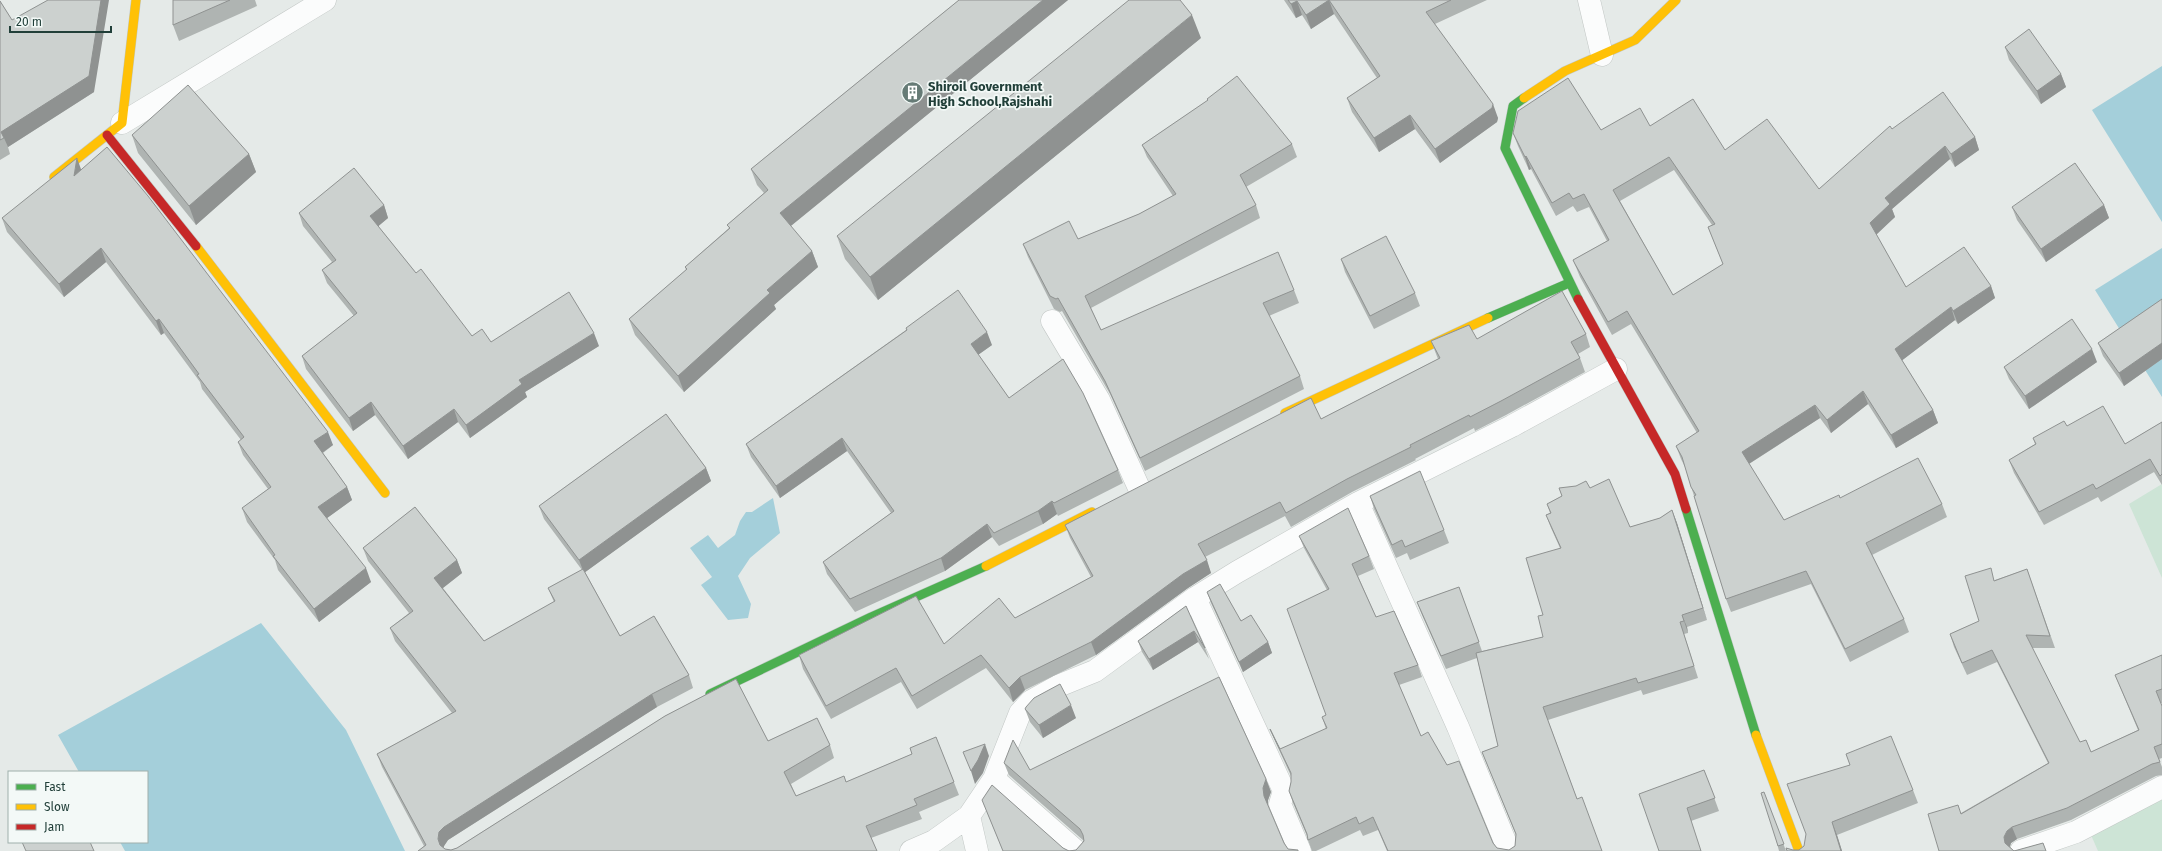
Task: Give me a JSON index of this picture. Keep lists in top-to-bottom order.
{
  "places": {
    "building": ["Shiroil Government High School,Rajshahi"]
  },
  "legend": ["Fast", "Slow", "Jam"],
  "scale_bar": "20 m"
}
